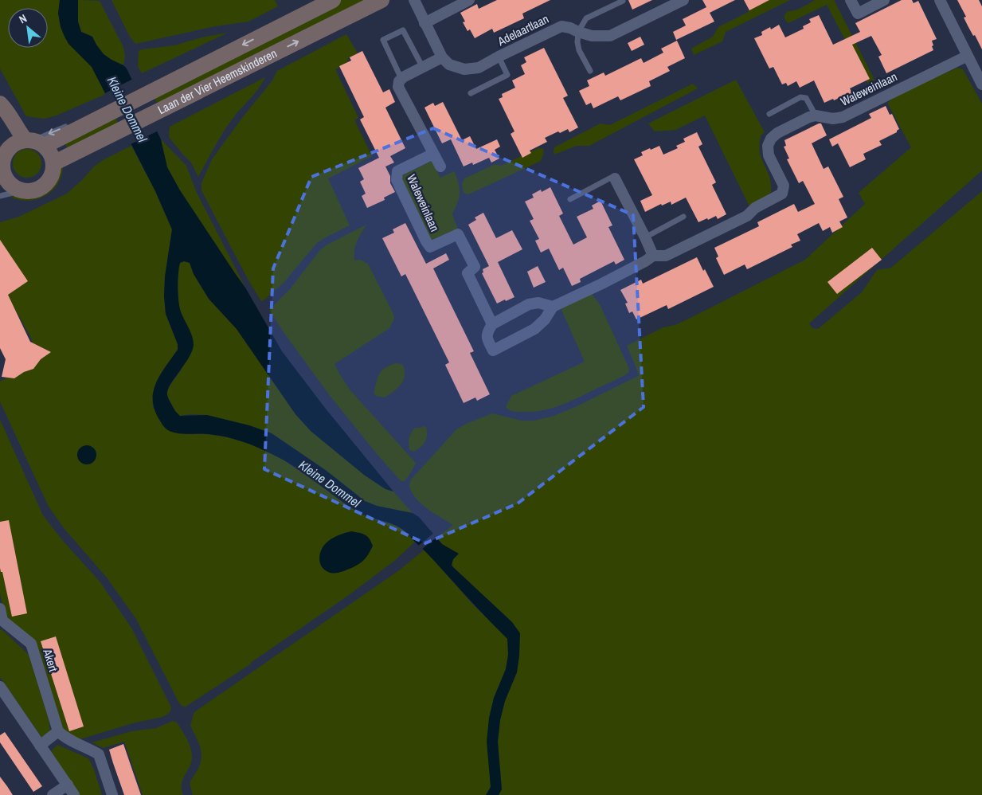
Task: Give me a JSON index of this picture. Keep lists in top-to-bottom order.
{
  "streets": {
    "street": [
      "Adelaartlaan",
      "Laan der Vier Heemskinderen",
      "Waleweinlaan",
      "Akert"
    ]
  },
  "water": ["Kleine Dommel"],
  "north": "top left"
}
